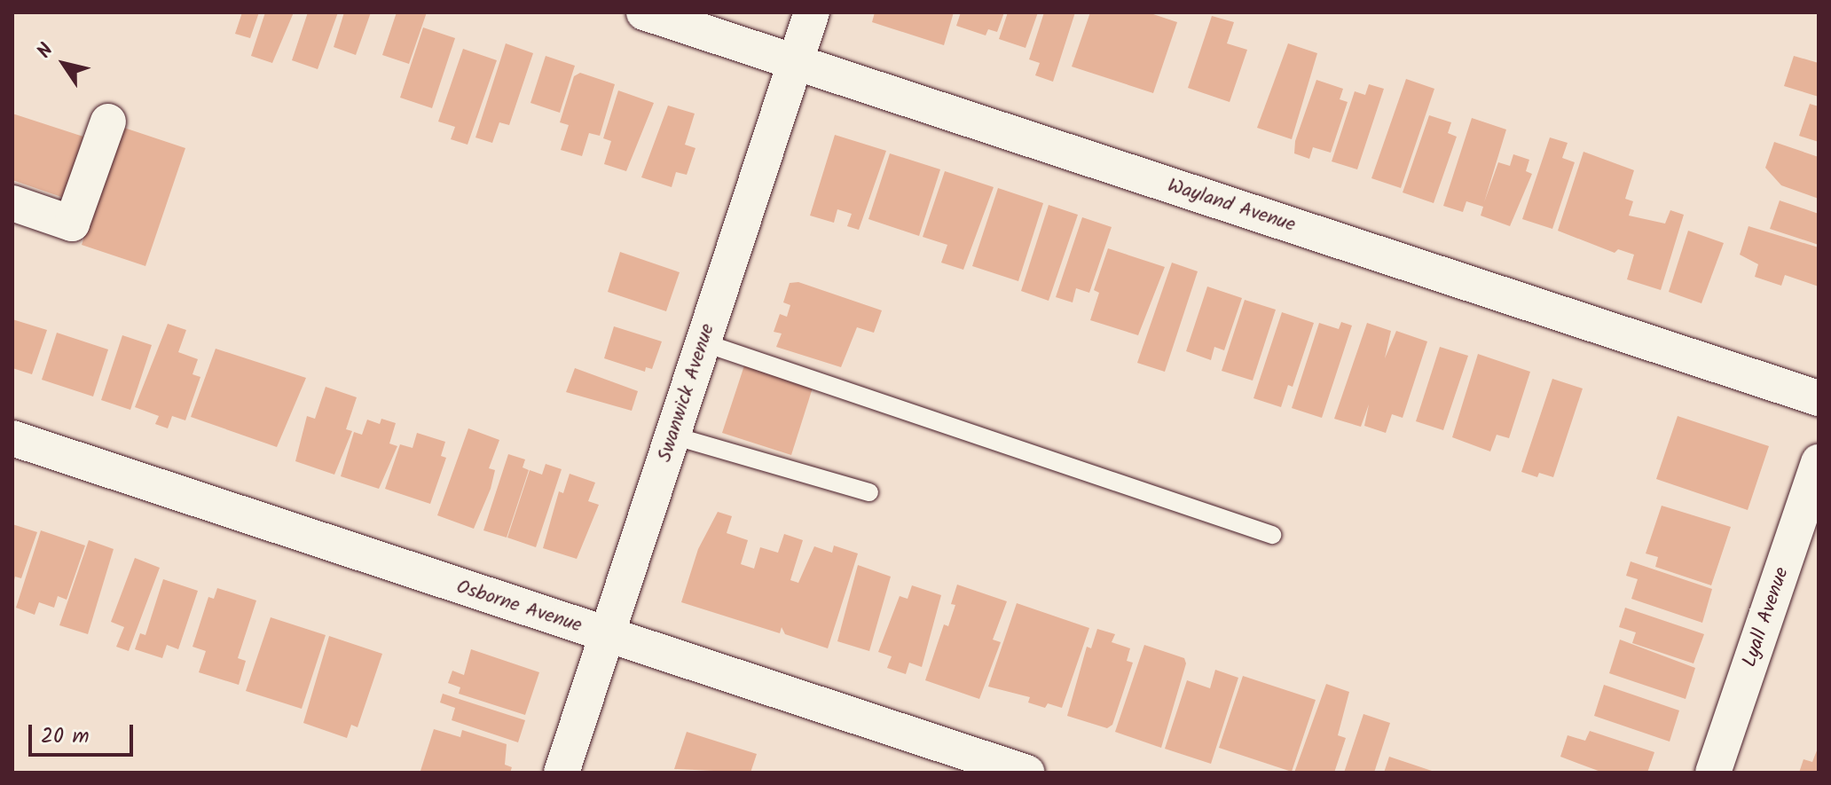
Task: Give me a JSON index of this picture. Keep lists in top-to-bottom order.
{
  "streets": {
    "street": [
      "Wayland Avenue",
      "Swanwick Avenue",
      "Osborne Avenue",
      "Lyall Avenue"
    ]
  },
  "crossings": [
    ["Wayland Avenue", "Swanwick Avenue"],
    ["Swanwick Avenue", "Osborne Avenue"]
  ],
  "scale_bar": "20 m",
  "north": "top left"
}
